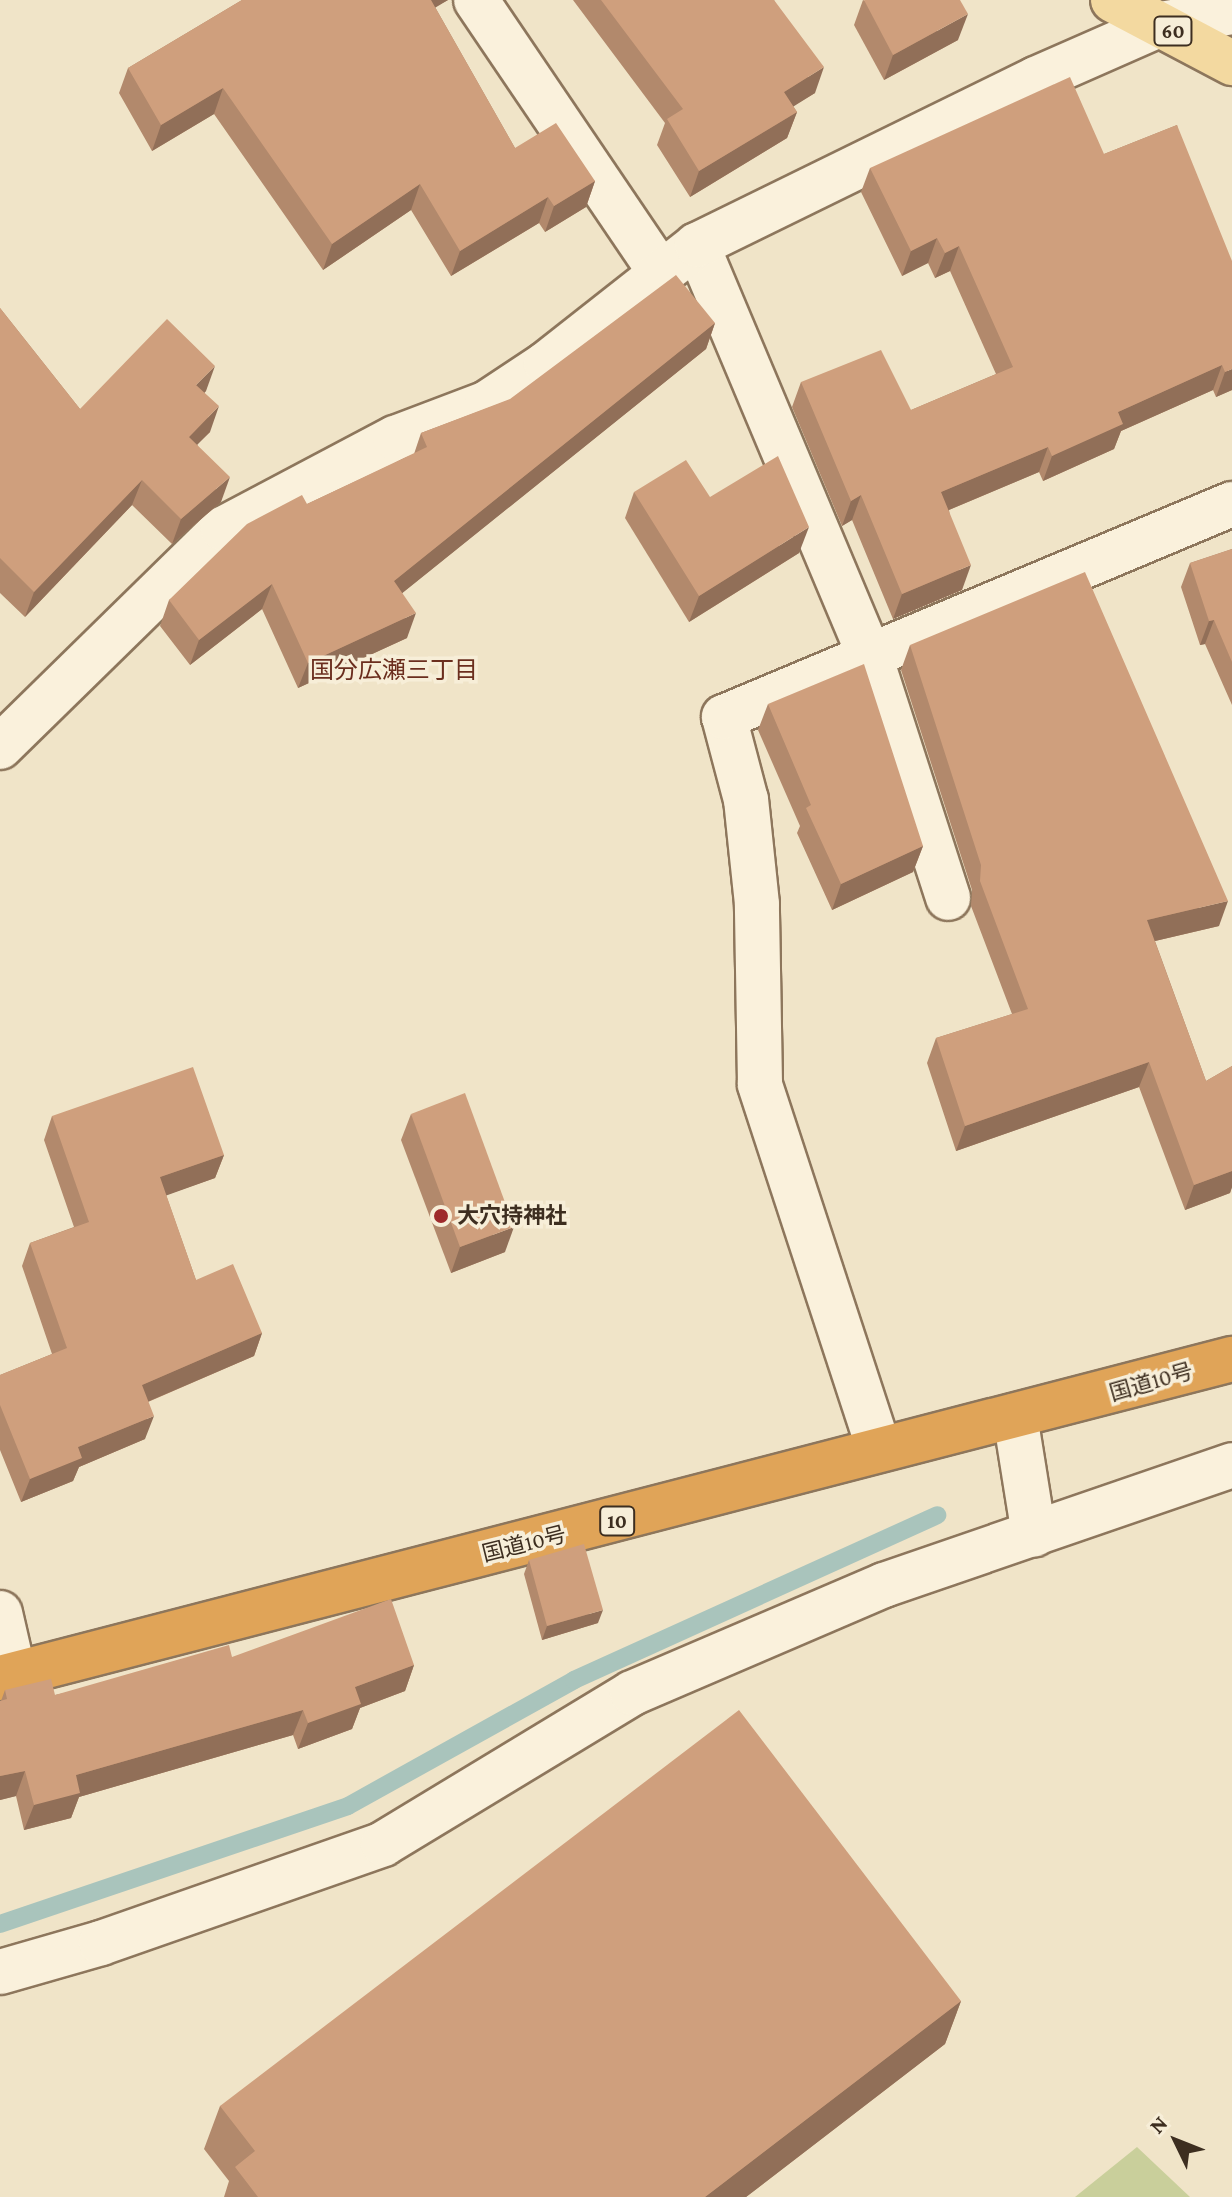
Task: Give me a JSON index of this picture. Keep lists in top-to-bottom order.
{
  "streets": {
    "highway": ["国道10号", "10"],
    "main road": ["60"]
  },
  "districts": ["国分広瀬三丁目"],
  "places": ["大穴持神社"],
  "north": "top left"
}
